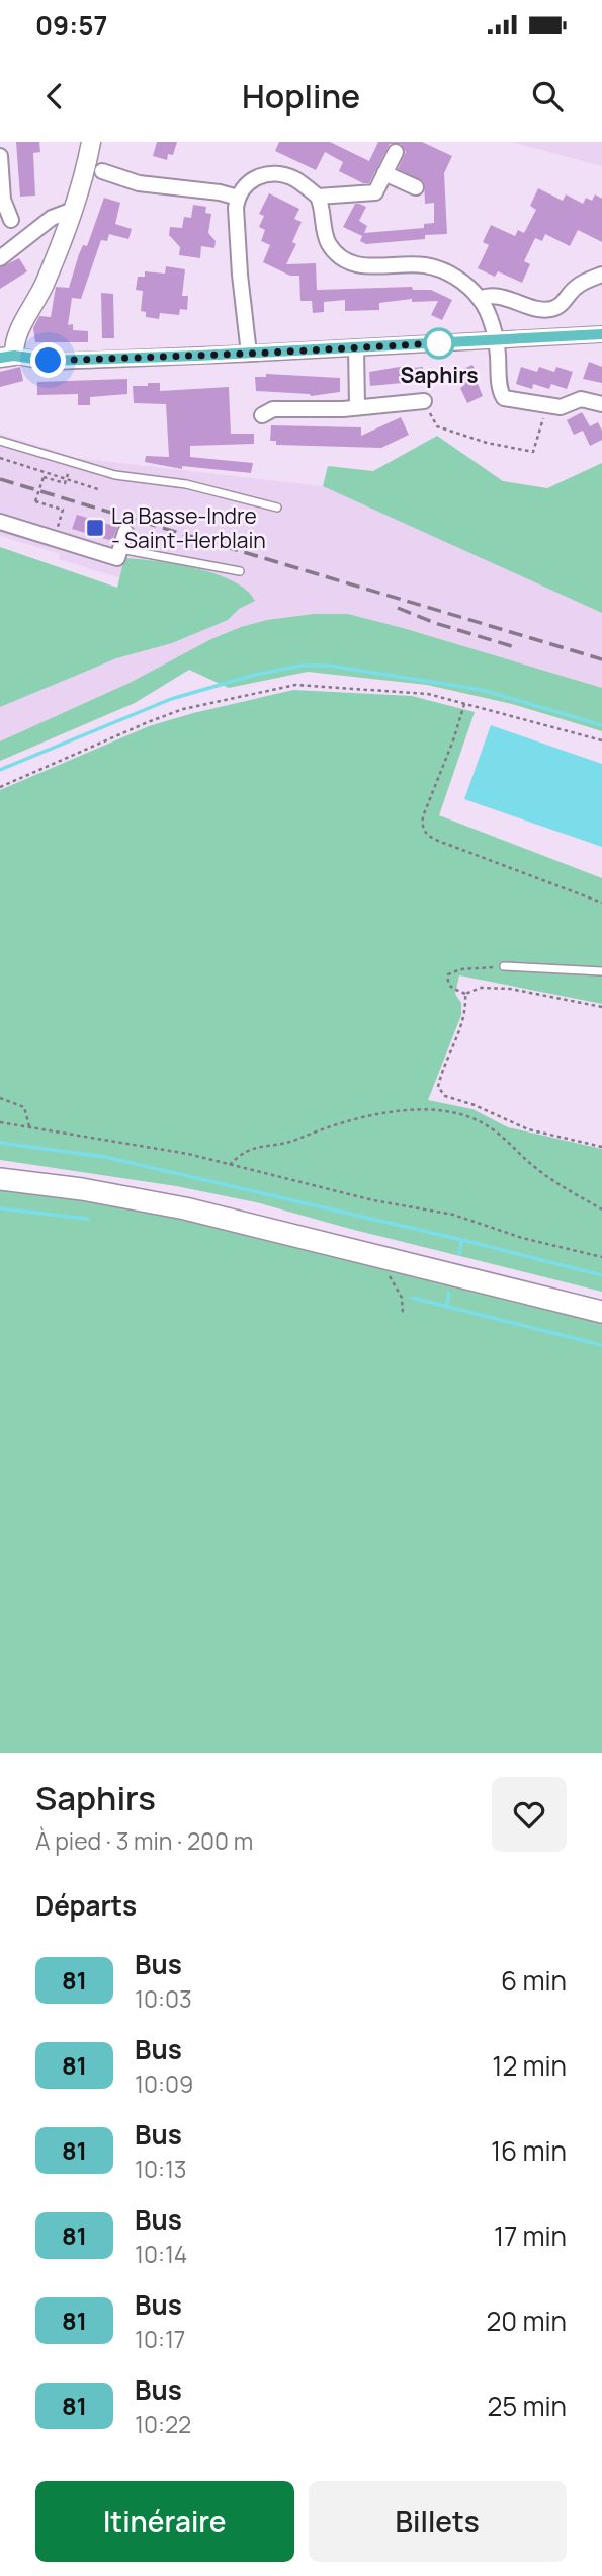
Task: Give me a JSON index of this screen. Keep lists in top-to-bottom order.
{
  "places": {
    "other": ["Saphirs"],
    "transit": ["La Basse-Indre - Saint-Herblain"]
  },
  "lines": ["bus line 81"],
  "page": {
    "status": "09:57",
    "header": "Hopline",
    "heading": [
      ["Saphirs", "À pied · 3 min · 200 m"],
      "Départs"
    ],
    "list": [
      {
        "mark": "81",
        "name": "Bus",
        "note": "10:03",
        "value": "6 min"
      },
      {
        "mark": "81",
        "name": "Bus",
        "note": "10:09",
        "value": "12 min"
      },
      {
        "mark": "81",
        "name": "Bus",
        "note": "10:13",
        "value": "16 min"
      },
      {
        "mark": "81",
        "name": "Bus",
        "note": "10:14",
        "value": "17 min"
      },
      {
        "mark": "81",
        "name": "Bus",
        "note": "10:17",
        "value": "20 min"
      },
      {
        "mark": "81",
        "name": "Bus",
        "note": "10:22",
        "value": "25 min"
      }
    ],
    "buttons": ["Itinéraire", "Billets"]
  }
}
